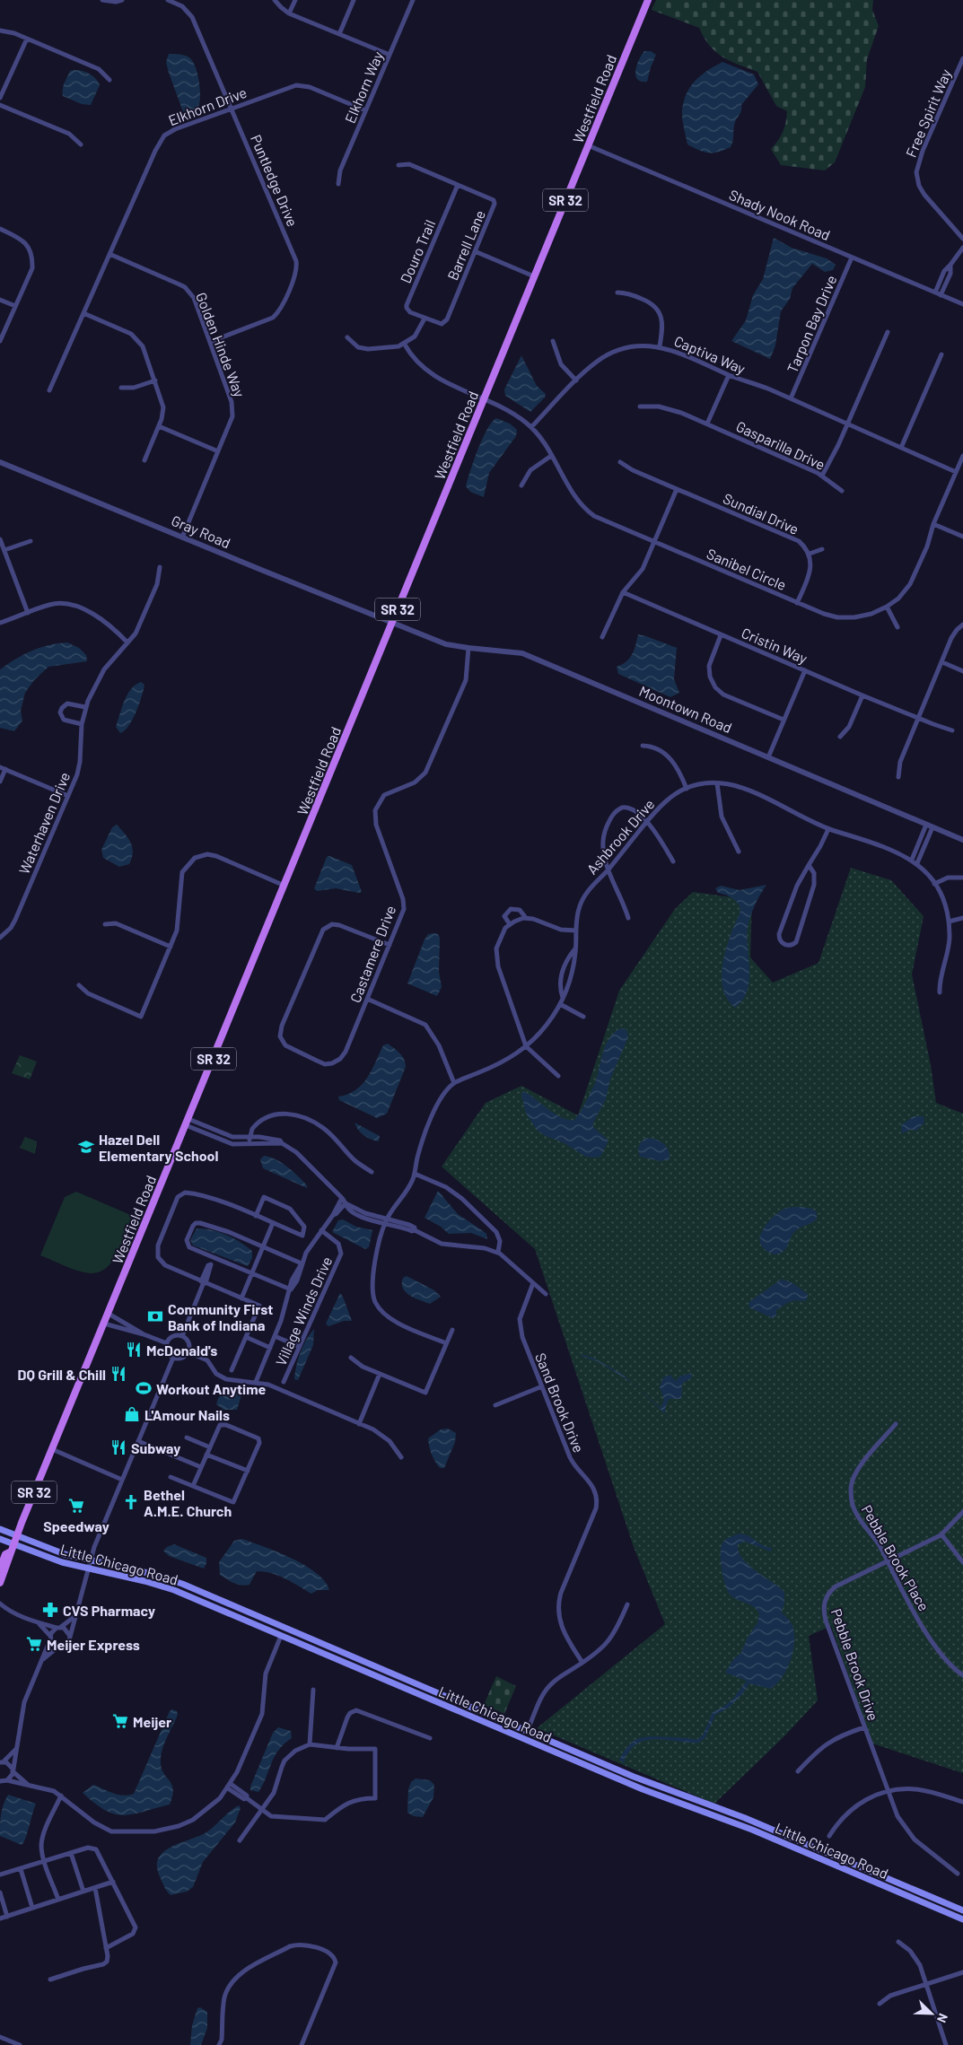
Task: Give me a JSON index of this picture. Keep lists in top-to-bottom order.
{
  "streets": {
    "main road": ["Westfield Road", "SR 32", "Little Chicago Road"],
    "street": [
      "Elkhorn Way",
      "Elkhorn Drive",
      "Free Spirit Way",
      "Puntledge Drive",
      "Shady Nook Road",
      "Barrell Lane",
      "Douro Trail",
      "Tarpon Bay Drive",
      "Golden Hinde Way",
      "Captiva Way",
      "Gasparilla Drive",
      "Sundial Drive",
      "Gray Road",
      "Sanibel Circle",
      "Cristin Way",
      "Moontown Road",
      "Waterhaven Drive",
      "Ashbrook Drive",
      "Castamere Drive",
      "Village Winds Drive",
      "Sand Brook Drive",
      "Pebble Brook Place",
      "Pebble Brook Drive"
    ]
  },
  "crossings": [
    ["Elkhorn Way", "Elkhorn Drive"],
    ["Westfield Road", "Shady Nook Road"],
    ["Westfield Road", "Gray Road"],
    ["Westfield Road", "Sanibel Circle"],
    ["Westfield Road", "Moontown Road"],
    ["Westfield Road", "Little Chicago Road"],
    ["Elkhorn Drive", "Puntledge Drive"],
    ["Elkhorn Drive", "Golden Hinde Way"],
    ["Puntledge Drive", "Golden Hinde Way"],
    ["Shady Nook Road", "Tarpon Bay Drive"],
    ["Barrell Lane", "Douro Trail"],
    ["Tarpon Bay Drive", "Captiva Way"],
    ["Golden Hinde Way", "Gray Road"],
    ["Captiva Way", "Sanibel Circle"],
    ["Gray Road", "Moontown Road"],
    ["Moontown Road", "Castamere Drive"],
    ["Pebble Brook Place", "Pebble Brook Drive"]
  ],
  "places": {
    "school or university": ["Hazel Dell Elementary School"],
    "bank": ["Community First Bank of Indiana"],
    "restaurant": ["McDonald's", "DQ Grill & Chill", "Subway"],
    "sports": ["Workout Anytime"],
    "shop": ["L'Amour Nails"],
    "church": ["Bethel A.M.E. Church"],
    "supermarket": ["Speedway", "Meijer Express", "Meijer"],
    "pharmacy": ["CVS Pharmacy"]
  },
  "north": "bottom right"
}
